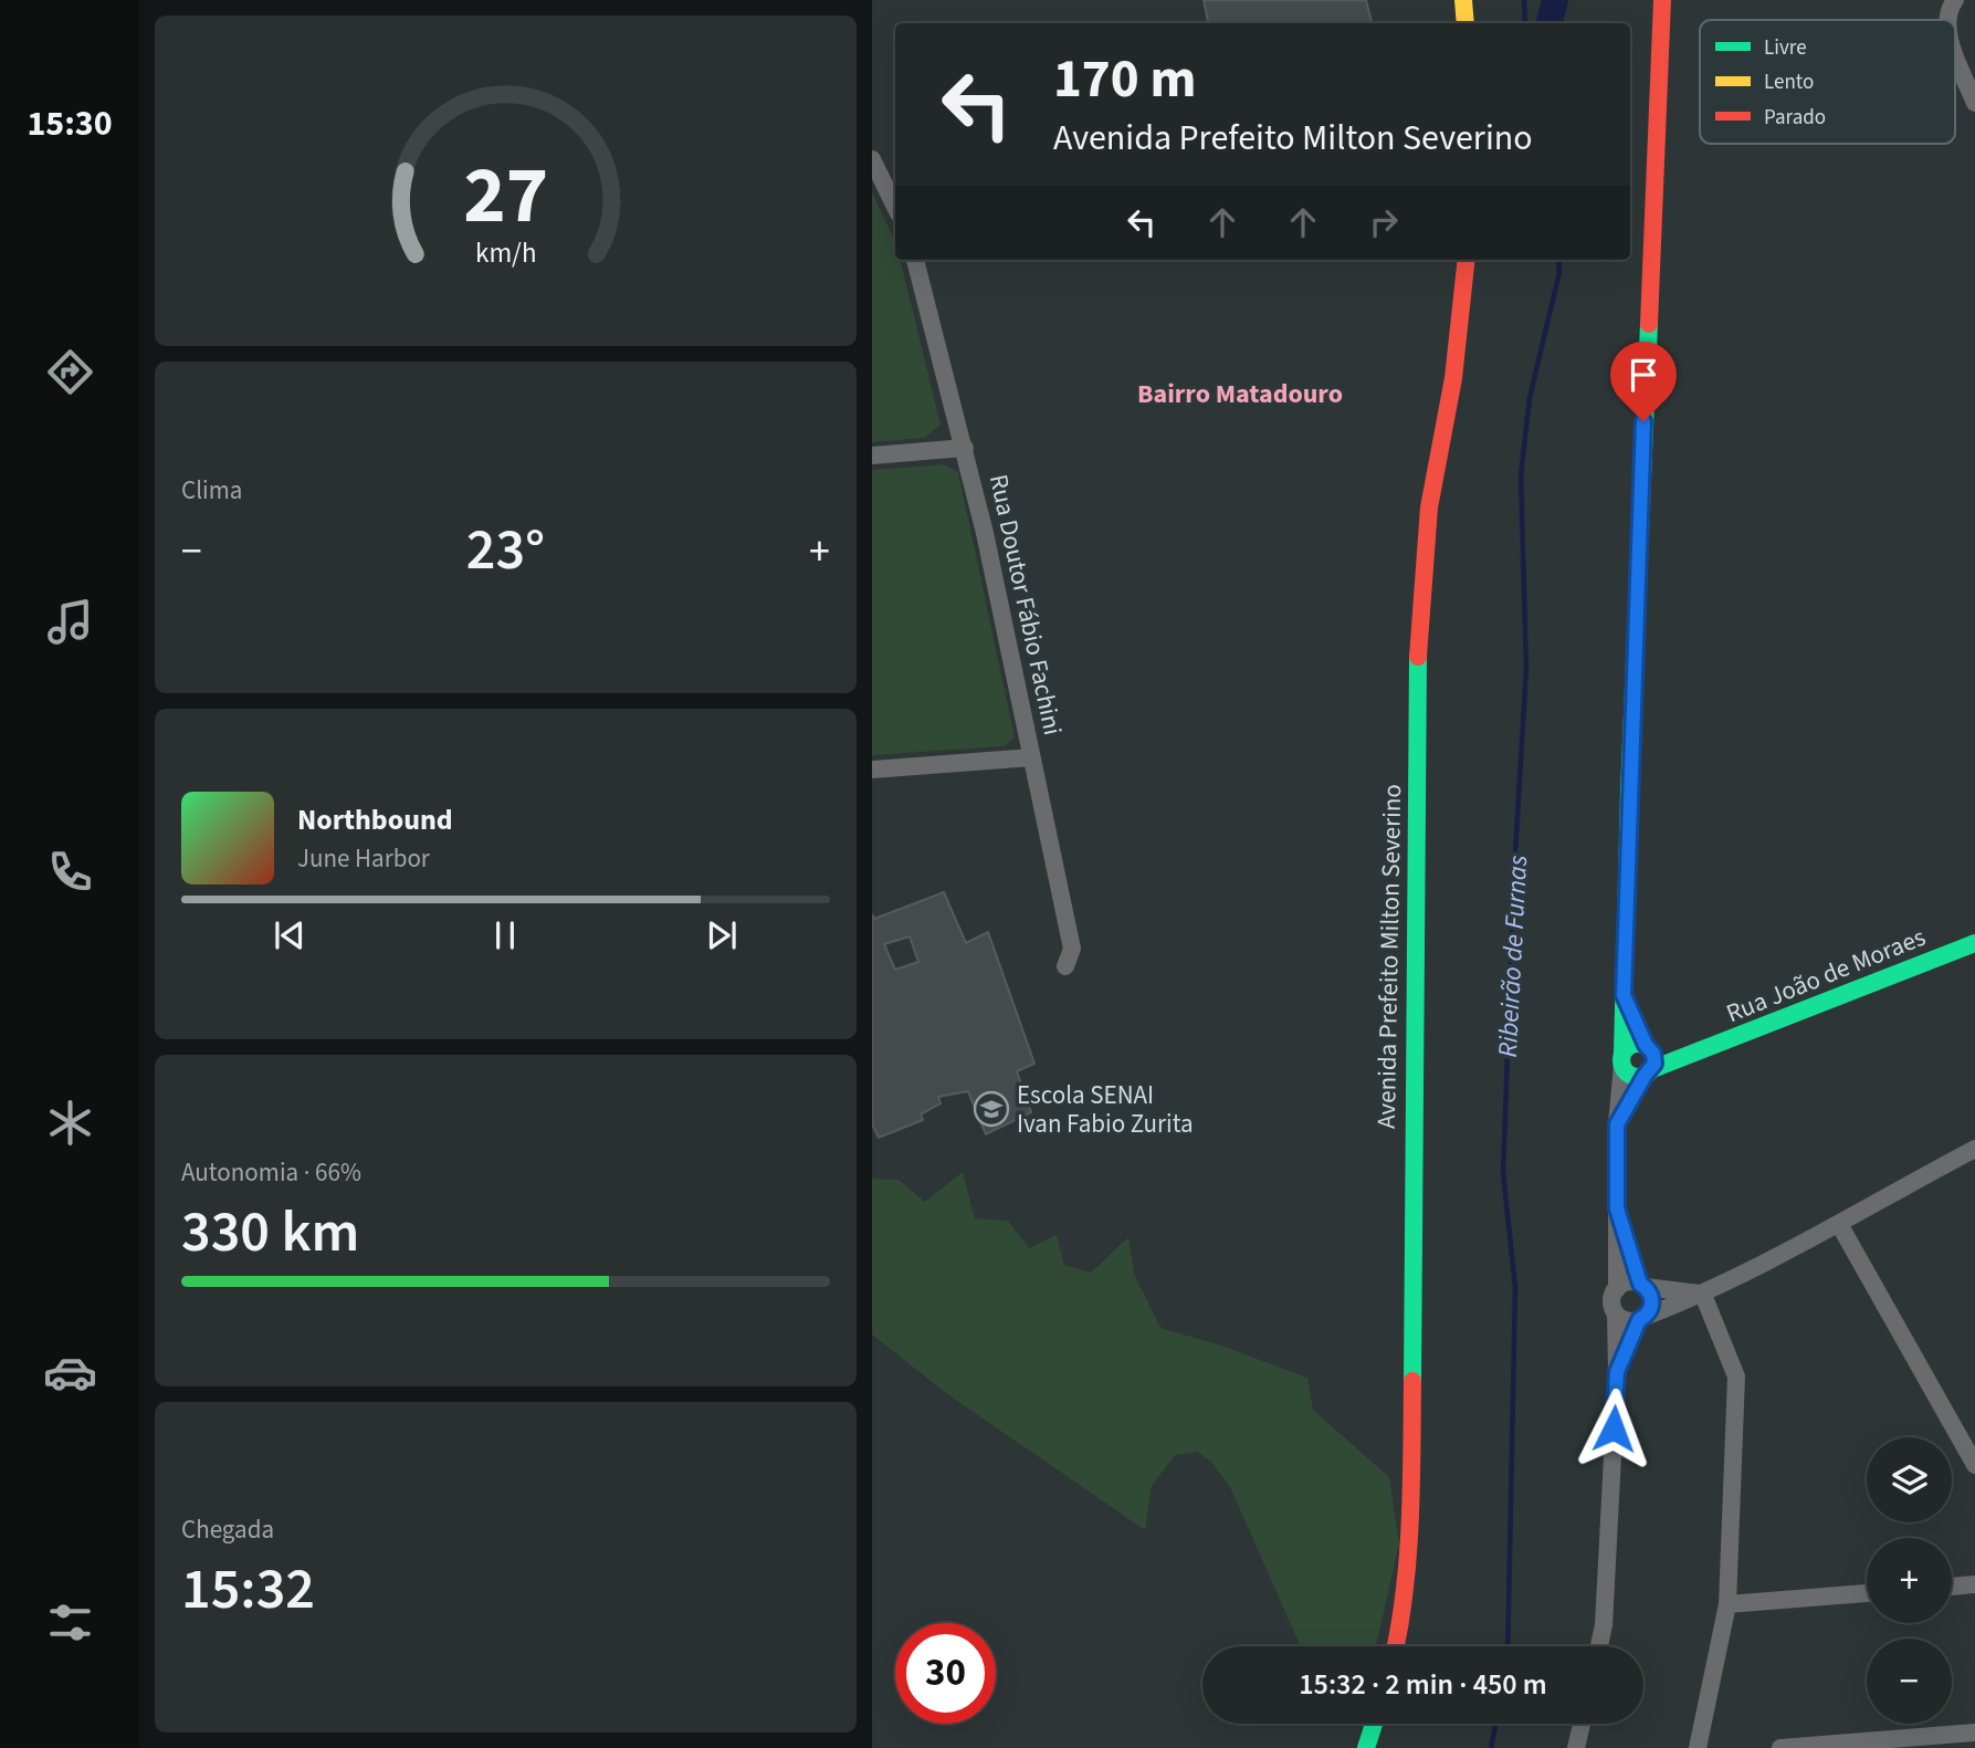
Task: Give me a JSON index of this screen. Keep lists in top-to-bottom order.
{
  "streets": {
    "street": ["Rua Doutor Fábio Fachini", "Avenida Prefeito Milton Severino", "Rua João de Moraes"]
  },
  "districts": ["Bairro Matadouro"],
  "water": ["Ribeirão de Furnas"],
  "places": {
    "school or university": ["Escola SENAI Ivan Fabio Zurita"]
  },
  "legend": ["Livre", "Lento", "Parado"],
  "page": {
    "tabs": "15:30",
    "turn": ["170 m", "Avenida Prefeito Milton Severino"],
    "tile": [
      "Clima",
      ["Autonomia · 66%", "330 km"],
      ["Chegada", "15:32"]
    ],
    "heat": ["−", "23°", "+"],
    "song": ["Northbound", "June Harbor"],
    "map_buttons": ["+", "−"],
    "limit": "30",
    "trip": "15:32 · 2 min · 450 m",
    "gauge": ["27", "km/h"]
  }
}
